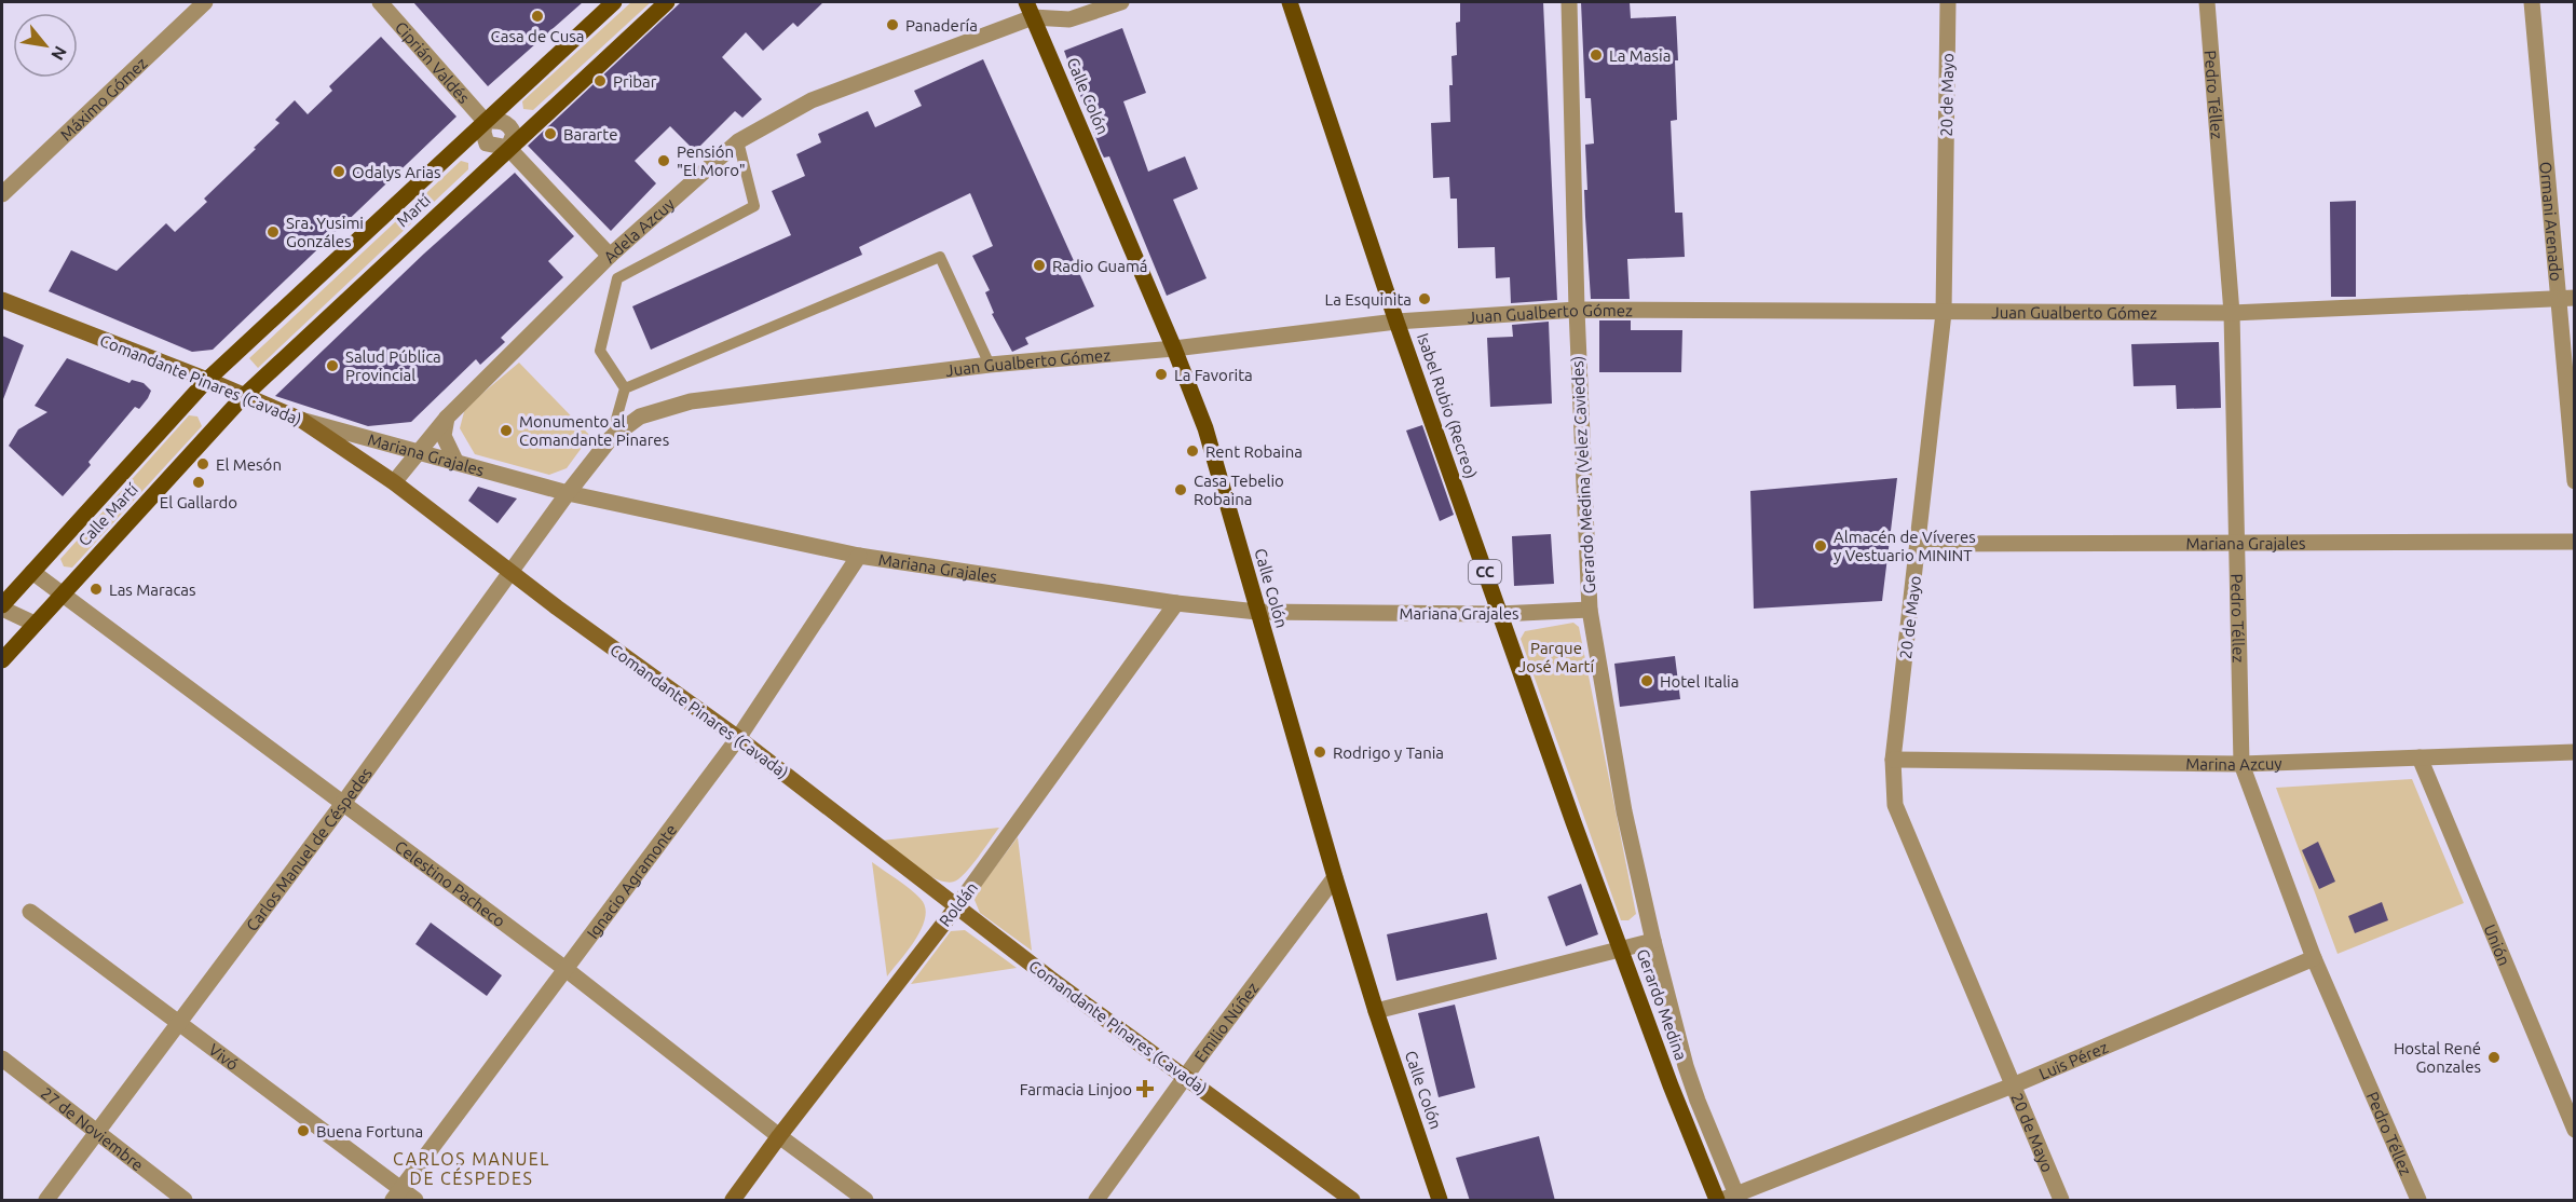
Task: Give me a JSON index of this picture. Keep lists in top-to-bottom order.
{
  "streets": {
    "main road": [
      "Calle Colón",
      "Martí",
      "Comandante Pinares (Cavada)",
      "Isabel Rubio (Recreo)",
      "Calle Martí",
      "CC",
      "Roldán",
      "Gerardo Medina"
    ],
    "street": [
      "Ciprián Valdés",
      "Pedro Téllez",
      "20 de Mayo",
      "Máximo Gómez",
      "Ormani Arenado",
      "Adela Azcuy",
      "Juan Gualberto Gómez",
      "Mariana Grajales",
      "Gerardo Medina (Velez Caviedes)",
      "Marina Azcuy",
      "Carlos Manuel de Céspedes",
      "Ignacio Agramonte",
      "Celestino Pacheco",
      "Unión",
      "Emilio Núñez",
      "Vivó",
      "Luis Pérez",
      "27 de Noviembre"
    ]
  },
  "crossings": [
    ["Ciprián Valdés", "Martí"],
    ["Ciprián Valdés", "Adela Azcuy"],
    ["Pedro Téllez", "Juan Gualberto Gómez"],
    ["Pedro Téllez", "Mariana Grajales"],
    ["Pedro Téllez", "Marina Azcuy"],
    ["Pedro Téllez", "Luis Pérez"],
    ["20 de Mayo", "Juan Gualberto Gómez"],
    ["20 de Mayo", "Mariana Grajales"],
    ["20 de Mayo", "Marina Azcuy"],
    ["20 de Mayo", "Luis Pérez"],
    ["Calle Colón", "Adela Azcuy"],
    ["Calle Colón", "Juan Gualberto Gómez"],
    ["Calle Colón", "Mariana Grajales"],
    ["Calle Colón", "Emilio Núñez"],
    ["Martí", "Comandante Pinares (Cavada)"],
    ["Martí", "Calle Martí"],
    ["Ormani Arenado", "Juan Gualberto Gómez"],
    ["Adela Azcuy", "Comandante Pinares (Cavada)"],
    ["Adela Azcuy", "Mariana Grajales"],
    ["Juan Gualberto Gómez", "Isabel Rubio (Recreo)"],
    ["Juan Gualberto Gómez", "Mariana Grajales"],
    ["Juan Gualberto Gómez", "Gerardo Medina (Velez Caviedes)"],
    ["Juan Gualberto Gómez", "Carlos Manuel de Céspedes"],
    ["Comandante Pinares (Cavada)", "Mariana Grajales"],
    ["Comandante Pinares (Cavada)", "Calle Martí"],
    ["Comandante Pinares (Cavada)", "Carlos Manuel de Céspedes"],
    ["Comandante Pinares (Cavada)", "Ignacio Agramonte"],
    ["Comandante Pinares (Cavada)", "Roldán"],
    ["Comandante Pinares (Cavada)", "Emilio Núñez"],
    ["Isabel Rubio (Recreo)", "Mariana Grajales"],
    ["Isabel Rubio (Recreo)", "Gerardo Medina"],
    ["Mariana Grajales", "Gerardo Medina (Velez Caviedes)"],
    ["Mariana Grajales", "Carlos Manuel de Céspedes"],
    ["Mariana Grajales", "Ignacio Agramonte"],
    ["Mariana Grajales", "Roldán"],
    ["Gerardo Medina (Velez Caviedes)", "Gerardo Medina"],
    ["Calle Martí", "Celestino Pacheco"],
    ["Marina Azcuy", "Unión"],
    ["Carlos Manuel de Céspedes", "Celestino Pacheco"],
    ["Carlos Manuel de Céspedes", "Vivó"],
    ["Carlos Manuel de Céspedes", "27 de Noviembre"],
    ["Ignacio Agramonte", "Celestino Pacheco"],
    ["Ignacio Agramonte", "Vivó"],
    ["Celestino Pacheco", "Roldán"],
    ["Gerardo Medina", "Luis Pérez"]
  ],
  "districts": ["CARLOS MANUEL DE CÉSPEDES"],
  "parks": ["Parque José Martí"],
  "places": {
    "other": [
      "Casa de Cusa",
      "Panadería",
      "La Masia",
      "Pribar",
      "Bararte",
      "Pensión \"El Moro\"",
      "Odalys Arias",
      "Sra. Yusimi Gonzáles",
      "Radio Guamá",
      "La Esquinita",
      "Salud Pública Provincial",
      "La Favorita",
      "Monumento al Comandante Pinares",
      "Rent Robaina",
      "El Mesón",
      "El Gallardo",
      "Casa Tebelio Robaina",
      "Almacén de Víveres y Vestuario MININT",
      "Las Maracas",
      "Hotel Italia",
      "Rodrigo y Tania",
      "Hostal René Gonzales",
      "Buena Fortuna"
    ],
    "health": ["Farmacia Linjoo"]
  },
  "north": "bottom right"
}
